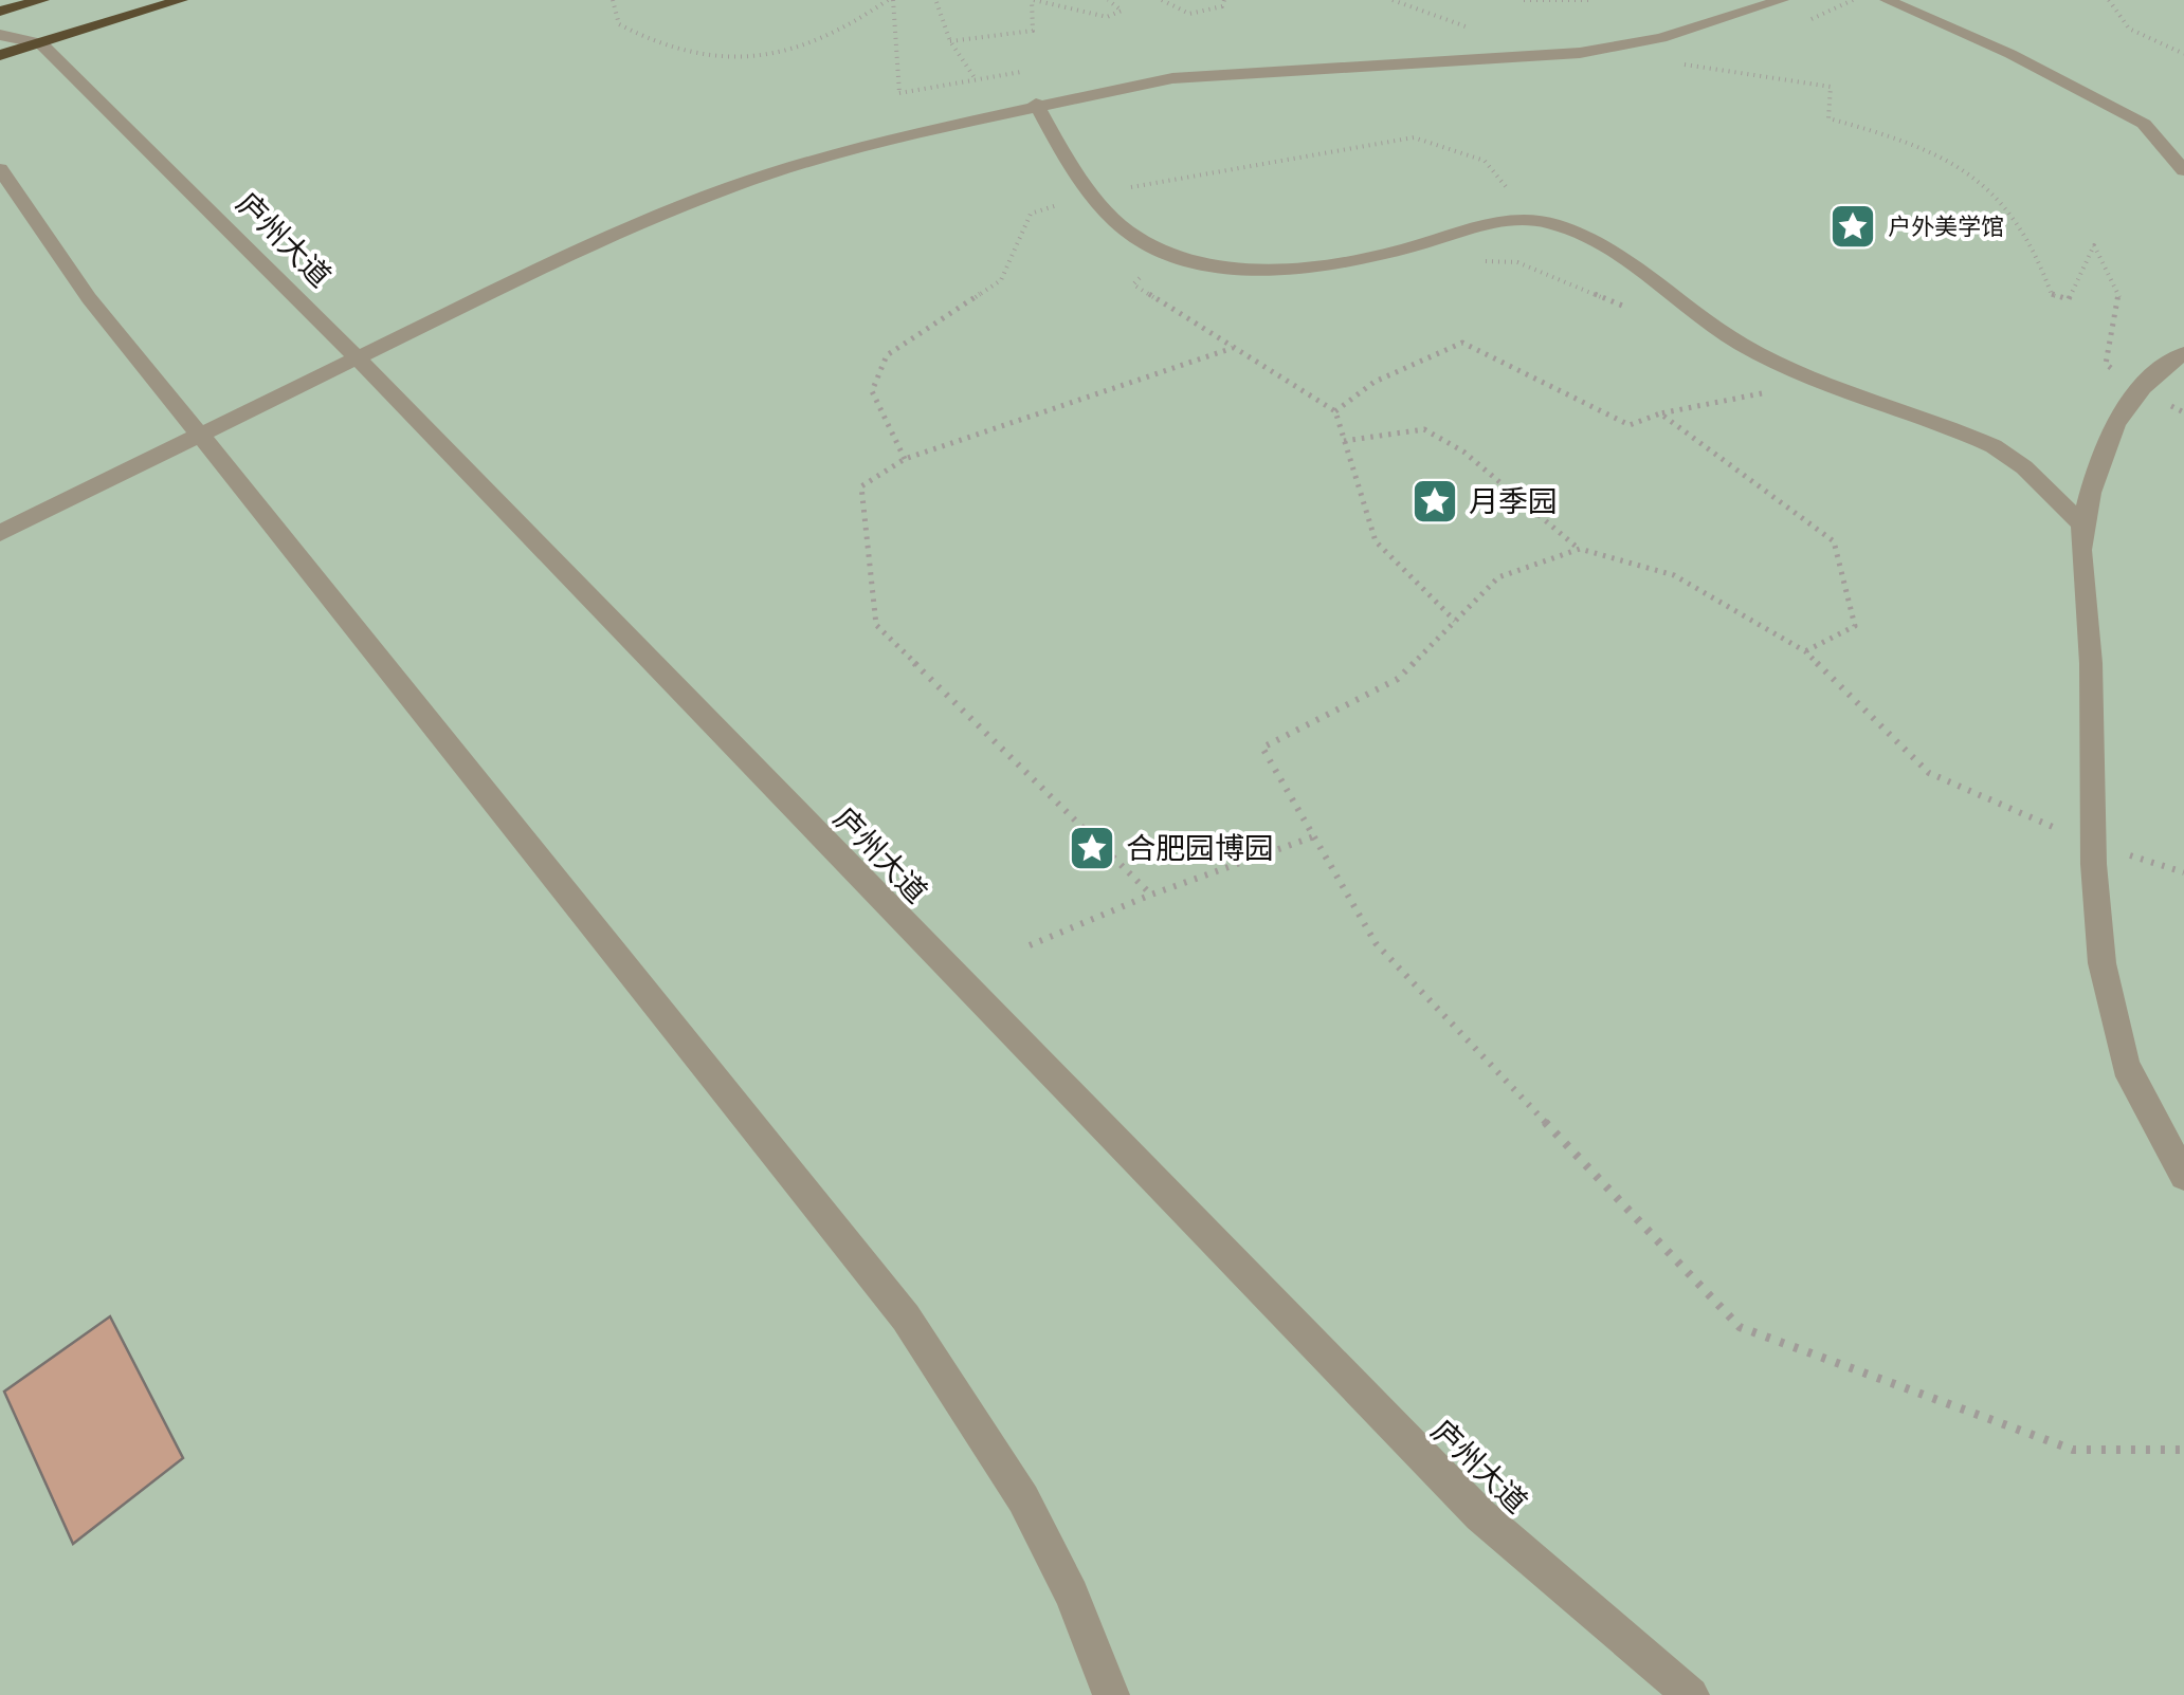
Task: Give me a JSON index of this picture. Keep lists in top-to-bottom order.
{
  "streets": {
    "street": ["庐州大道"]
  },
  "places": {
    "place": ["户外美学馆", "月季园", "合肥园博园"]
  }
}
